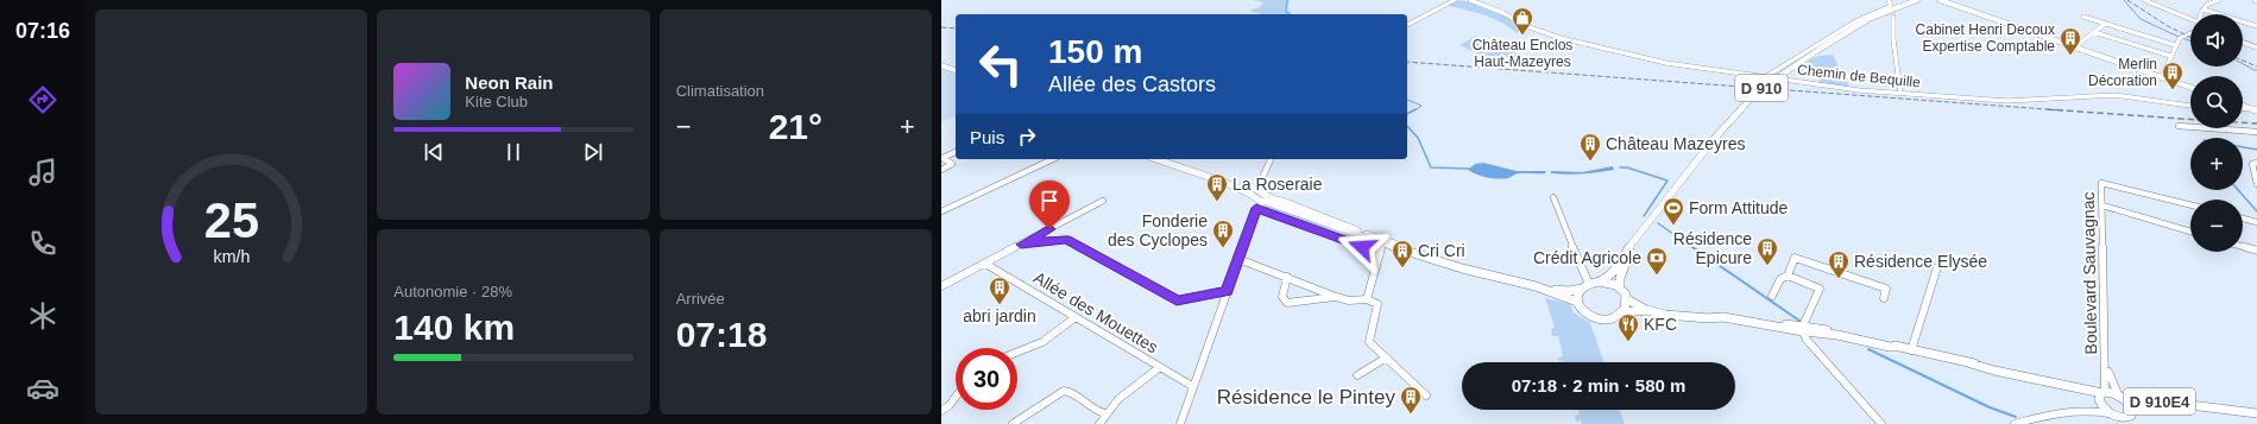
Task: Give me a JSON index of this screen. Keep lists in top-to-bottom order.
{
  "streets": {
    "main road": ["D 910", "D 910E4"],
    "street": ["Chemin de Bequille", "Boulevard Sauvagnac", "Allée des Mouettes"]
  },
  "crossings": [
    ["Boulevard Sauvagnac", "D 910E4"]
  ],
  "places": {
    "shop": ["Château Enclos Haut-Mazeyres"],
    "building": [
      "Cabinet Henri Decoux Expertise Comptable",
      "Merlin Décoration",
      "Château Mazeyres",
      "La Roseraie",
      "Fonderie des Cyclopes",
      "Résidence Epicure",
      "Cri Cri",
      "Résidence Elysée",
      "abri jardin",
      "Résidence le Pintey"
    ],
    "sports": ["Form Attitude"],
    "bank": ["Crédit Agricole"],
    "restaurant": ["KFC"]
  },
  "page": {
    "tabs": "07:16",
    "tile": [
      "Climatisation",
      ["Autonomie · 28%", "140 km"],
      ["Arrivée", "07:18"]
    ],
    "map_buttons": ["+", "−"],
    "turn": ["150 m", "Allée des Castors"],
    "song": ["Neon Rain", "Kite Club"],
    "heat": ["−", "21°", "+"],
    "then": "Puis",
    "limit": "30",
    "trip": "07:18 · 2 min · 580 m",
    "gauge": ["25", "km/h"]
  }
}
